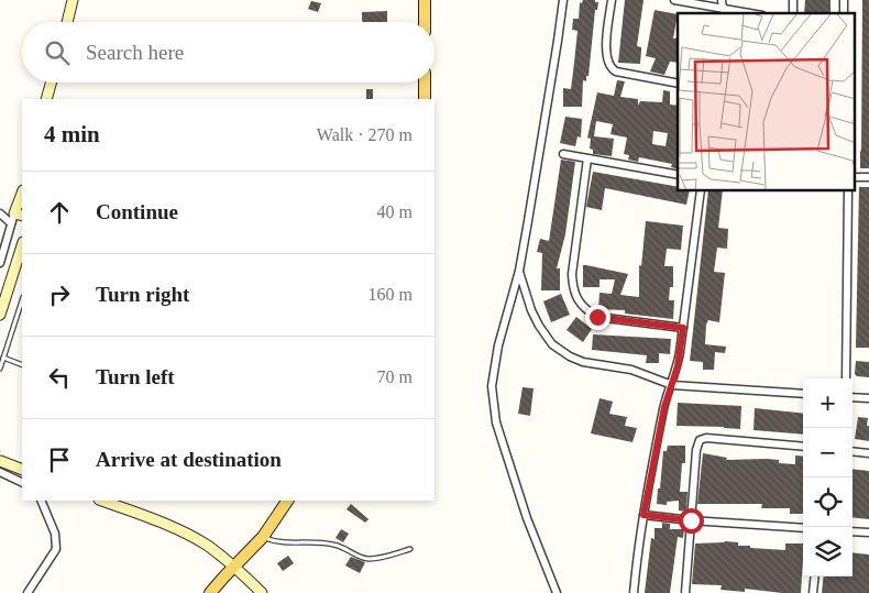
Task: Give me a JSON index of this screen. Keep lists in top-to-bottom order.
{
  "page": {
    "search": "Search here",
    "heading": ["4 min", "Walk · 270 m"],
    "list": [
      ["Continue", "40 m"],
      ["Turn right", "160 m"],
      ["Turn left", "70 m"],
      "Arrive at destination"
    ],
    "map_buttons": ["+", "−"]
  }
}
